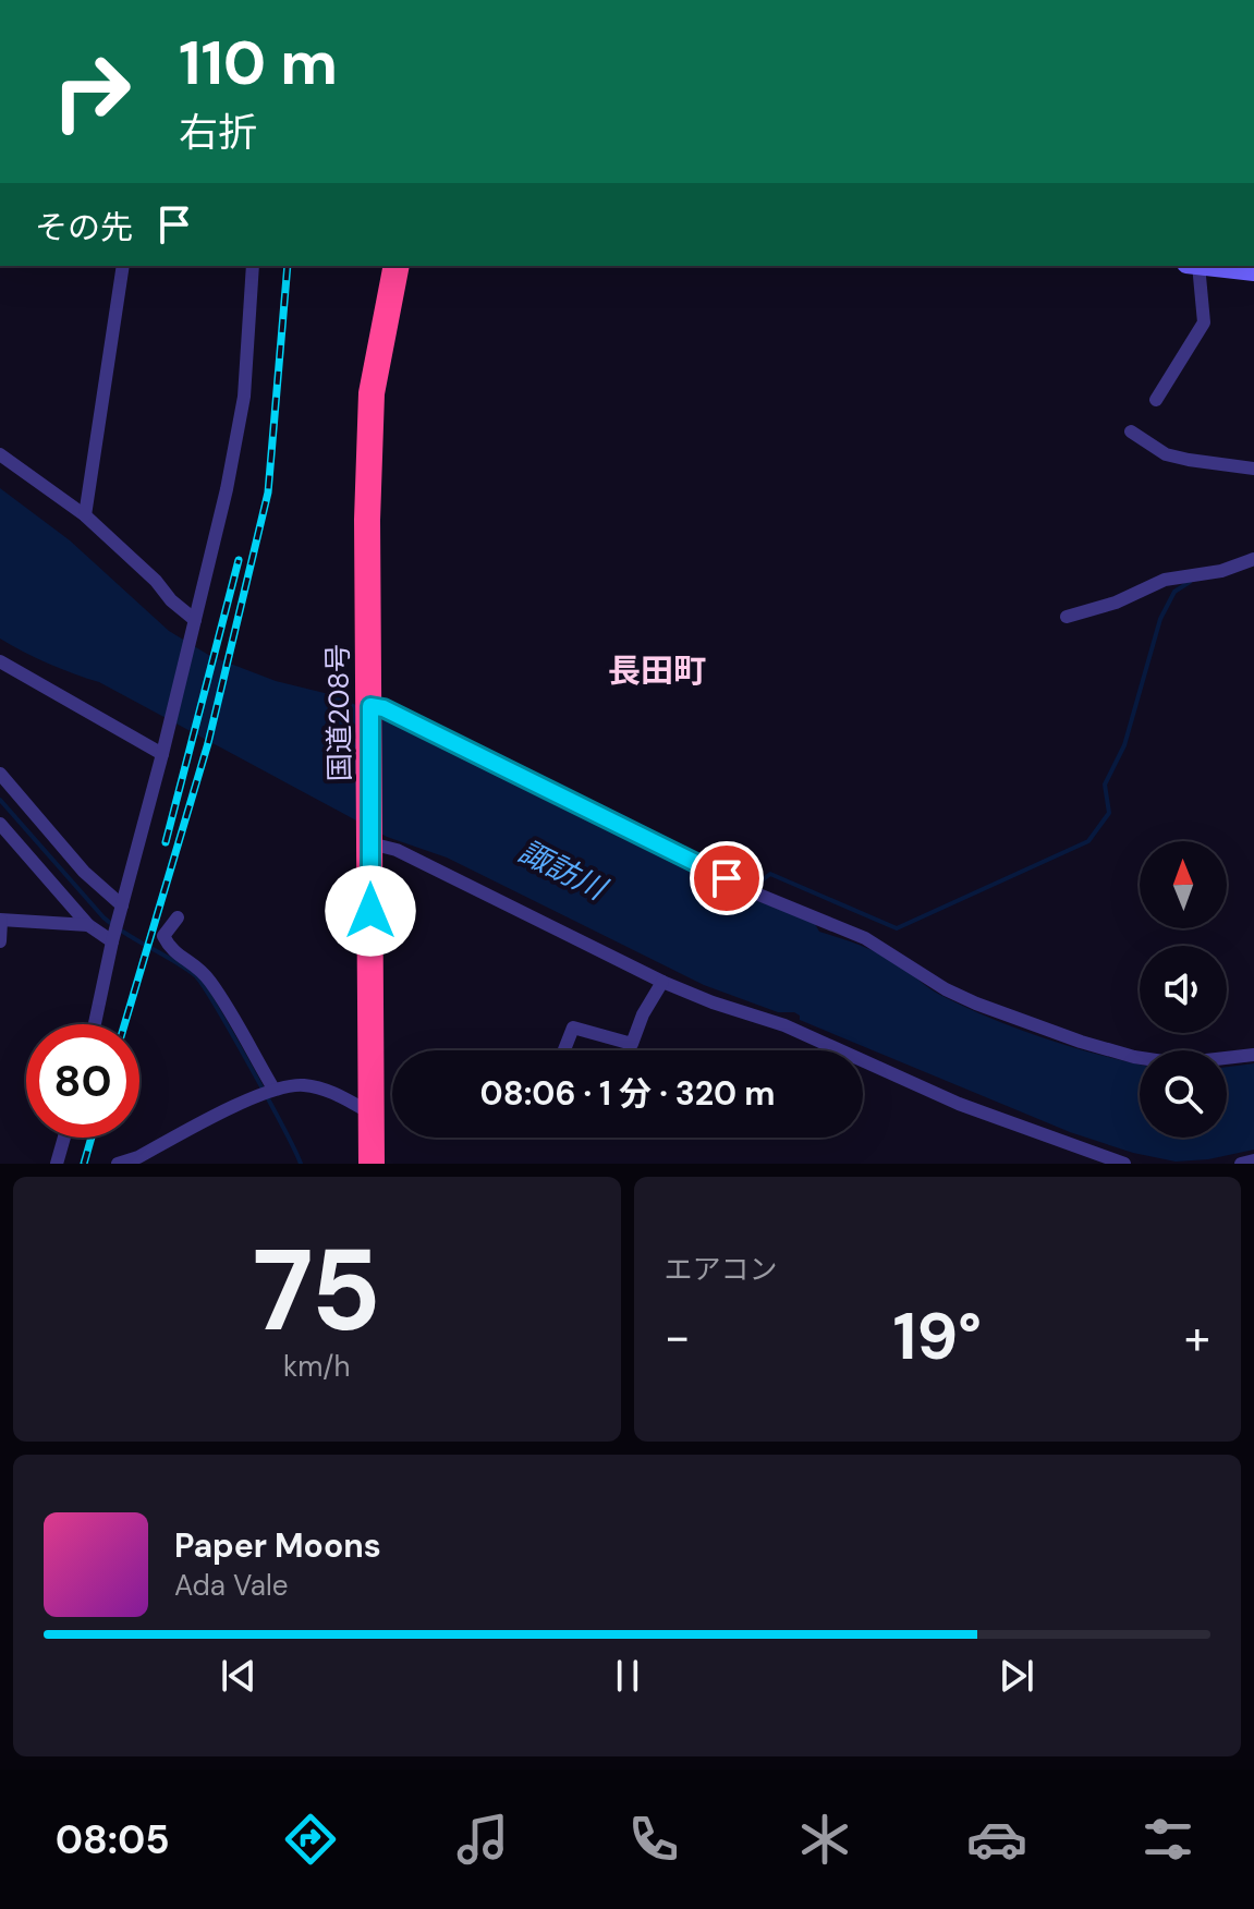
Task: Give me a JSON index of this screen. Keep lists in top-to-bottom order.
{
  "streets": {
    "highway": ["国道208号"]
  },
  "districts": ["長田町"],
  "water": ["諏訪川"],
  "north": "top",
  "page": {
    "turn": ["110 m", "右折"],
    "then": "その先",
    "limit": "80",
    "trip": "08:06 · 1 分 · 320 m",
    "tile": [
      ["75", "km/h"],
      "エアコン"
    ],
    "heat": ["−", "19°", "+"],
    "song": ["Paper Moons", "Ada Vale"],
    "tabs": "08:05"
  }
}
